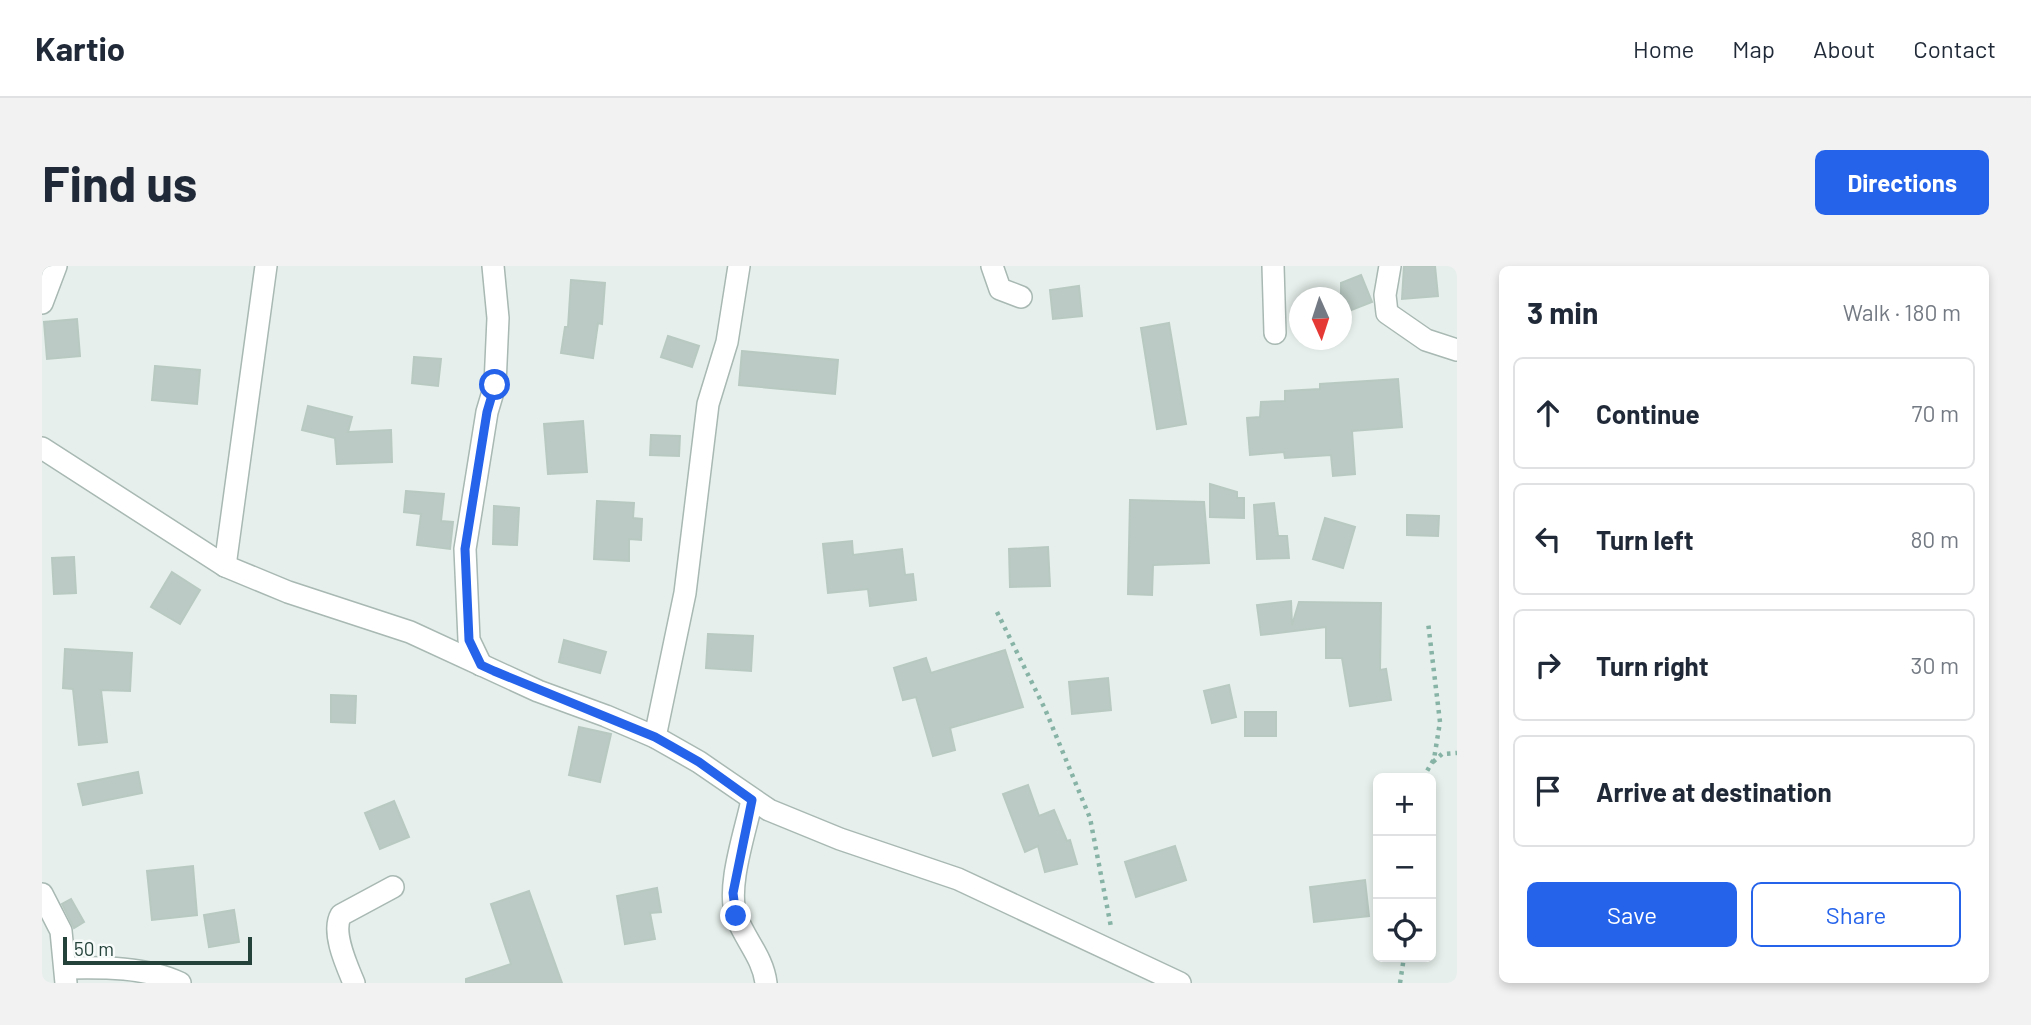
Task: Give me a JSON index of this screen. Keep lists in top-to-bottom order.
{
  "scale_bar": "50 m",
  "north": "bottom",
  "page": {
    "header": "Kartio",
    "nav": [
      "Home",
      "Map",
      "About",
      "Contact"
    ],
    "buttons": [
      "Directions",
      ["Save", "Share"]
    ],
    "title": "Find us",
    "heading": ["3 min", "Walk · 180 m"],
    "list": [
      ["Continue", "70 m"],
      ["Turn left", "80 m"],
      ["Turn right", "30 m"],
      "Arrive at destination"
    ],
    "map_buttons": ["+", "−"],
    "scale": "50 m"
  }
}
